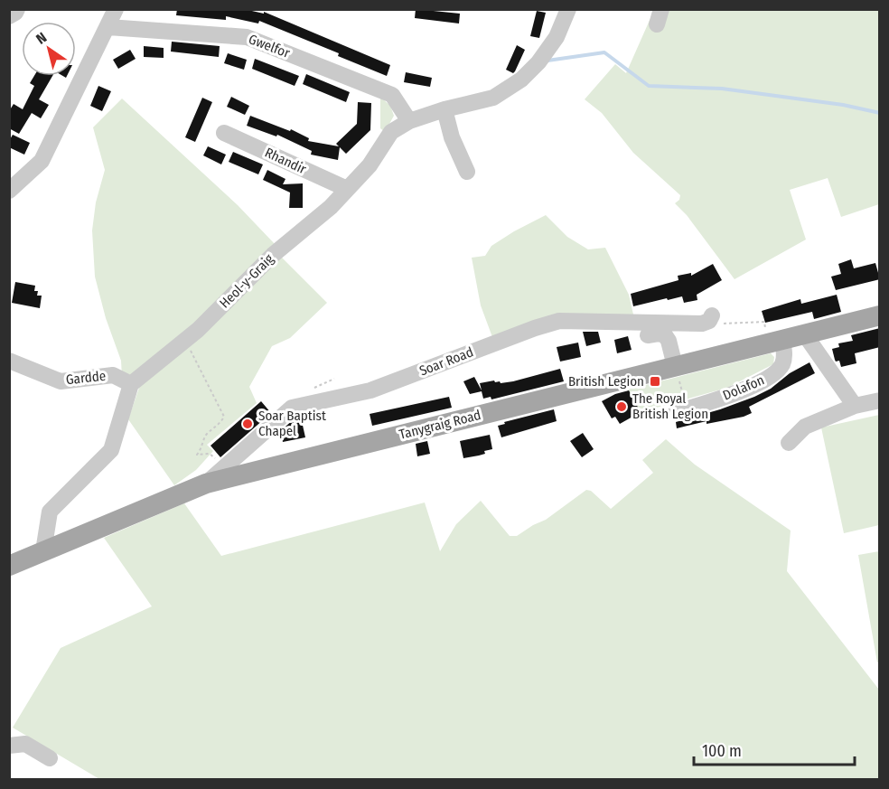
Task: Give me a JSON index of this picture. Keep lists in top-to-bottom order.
{
  "streets": {
    "main road": ["Tanygraig Road"],
    "street": [
      "Gwelfor",
      "Rhandir",
      "Heol-y-Graig",
      "Soar Road",
      "Gardde",
      "Dolafon"
    ]
  },
  "crossings": [
    ["Gwelfor", "Heol-y-Graig"],
    ["Rhandir", "Heol-y-Graig"],
    ["Heol-y-Graig", "Gardde"],
    ["Soar Road", "Tanygraig Road"],
    ["Dolafon", "Tanygraig Road"]
  ],
  "places": {
    "transit": ["British Legion"],
    "other": ["The Royal British Legion", "Soar Baptist Chapel"]
  },
  "scale_bar": "100 m",
  "north": "top left"
}
